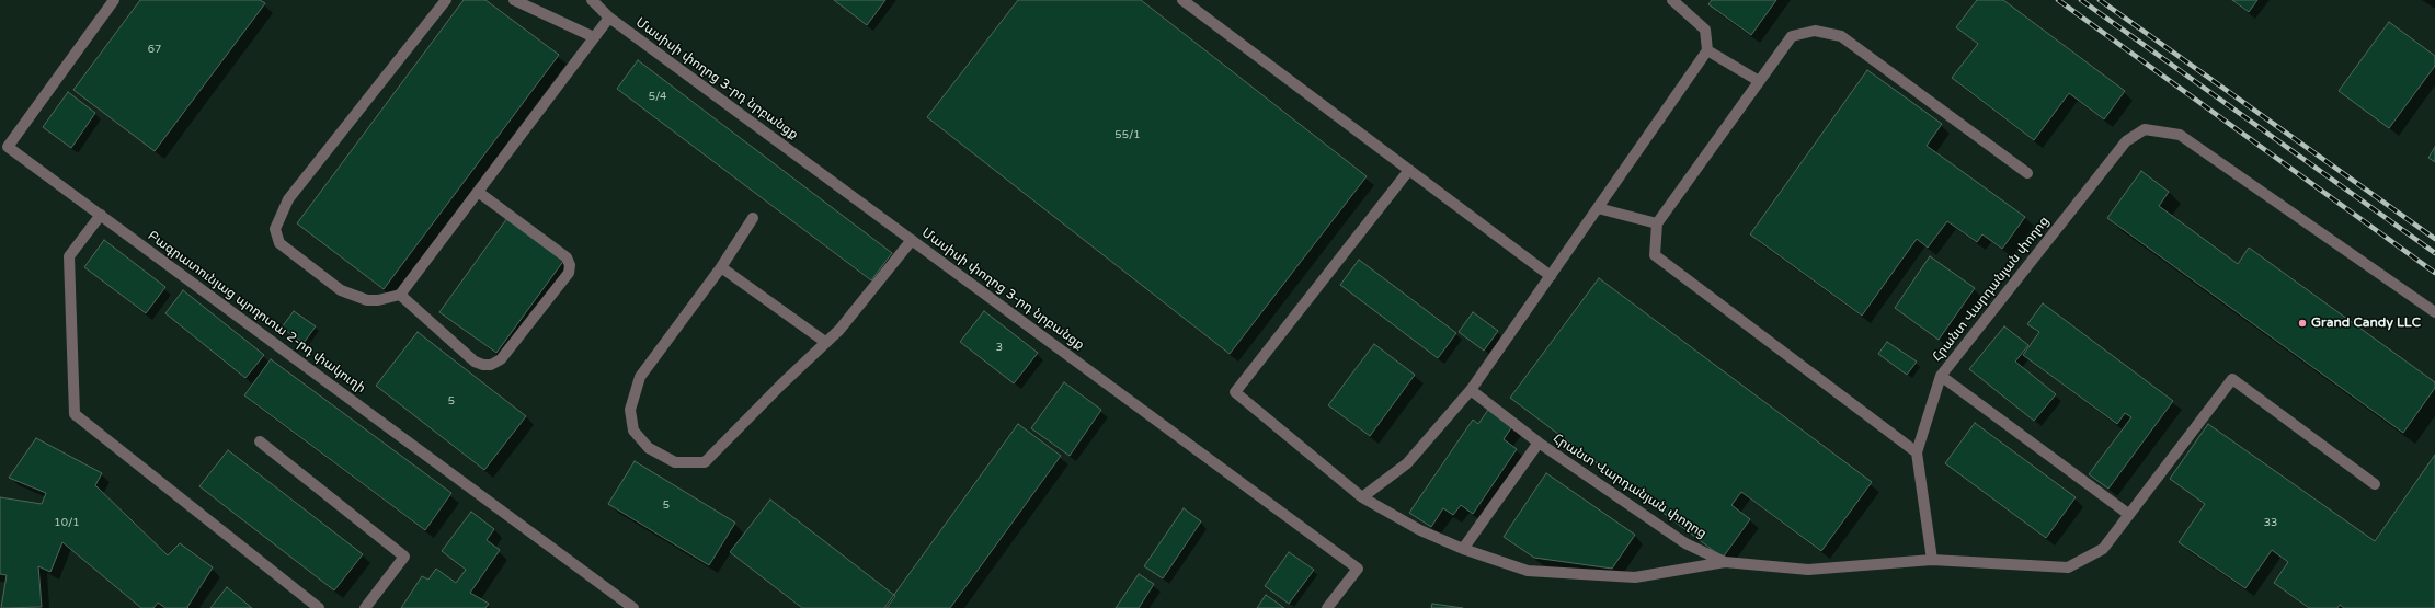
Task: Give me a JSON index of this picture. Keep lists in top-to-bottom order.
{
  "streets": {
    "street": ["Մասիսի փողոց 3-րդ նրբանցք", "Հրանտ Վարդանյան փողոց", "Բագրատունյաց պողոտա 2-րդ փակուղի"]
  },
  "places": ["Grand Candy LLC"],
  "house_numbers": [
    "67",
    "5/4",
    "55/1",
    "3",
    "5",
    "5",
    "10/1",
    "33"
  ]
}
